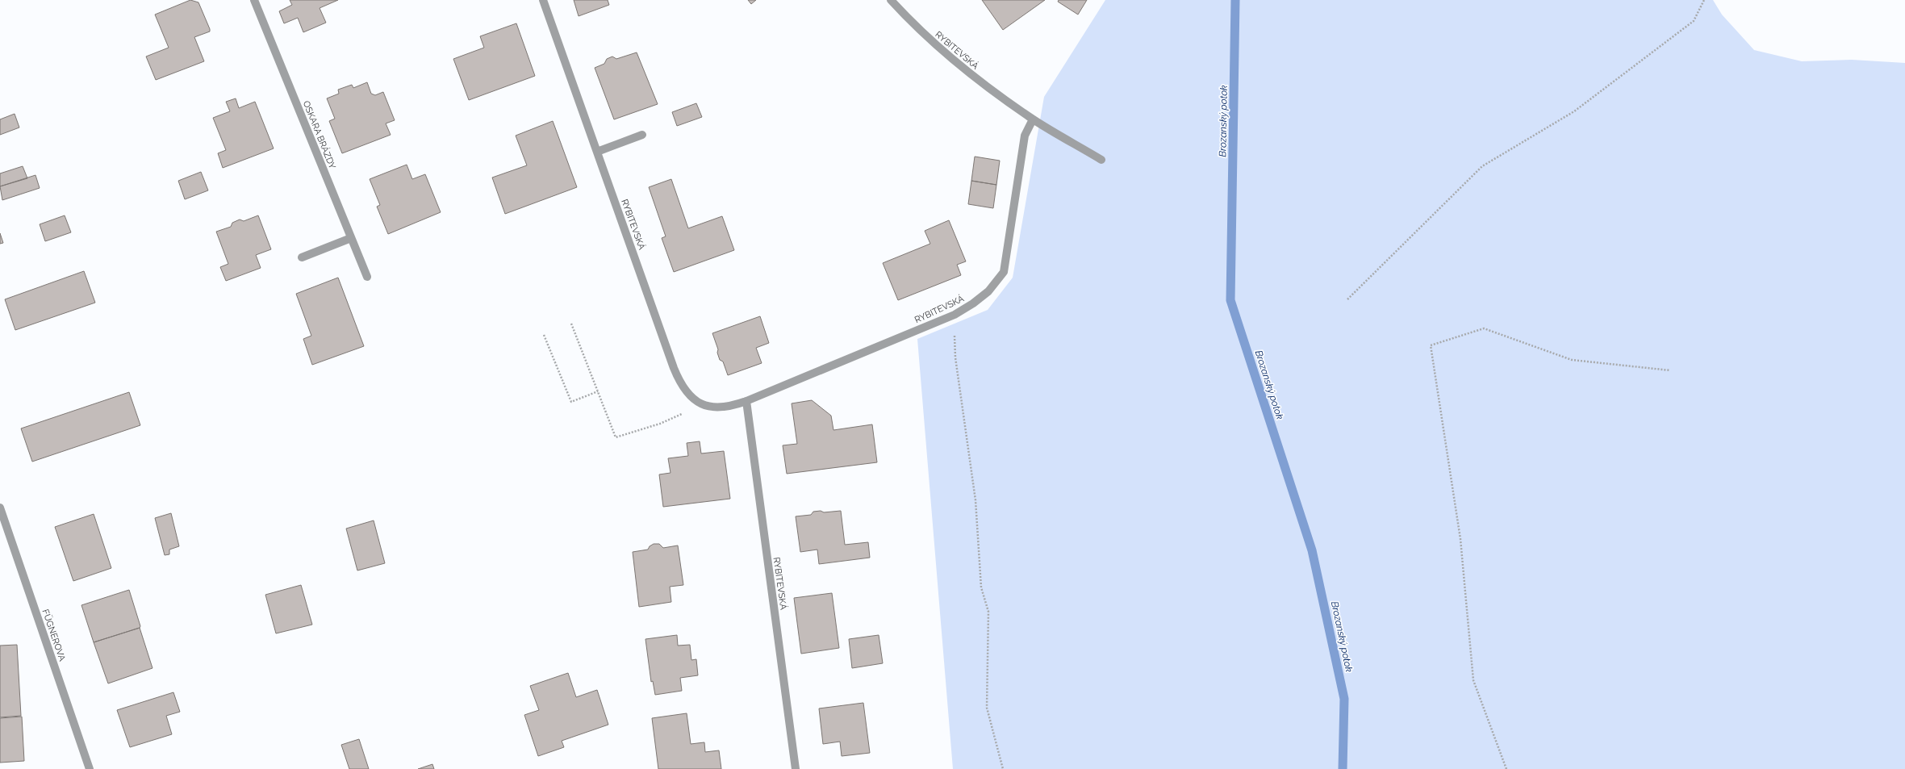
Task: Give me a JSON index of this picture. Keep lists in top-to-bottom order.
{
  "streets": {
    "street": ["RYBITEVSKÁ", "OSKARA BRÁZDY", "FÜGNEROVA"]
  },
  "water": ["Brozanský potok"]
}
